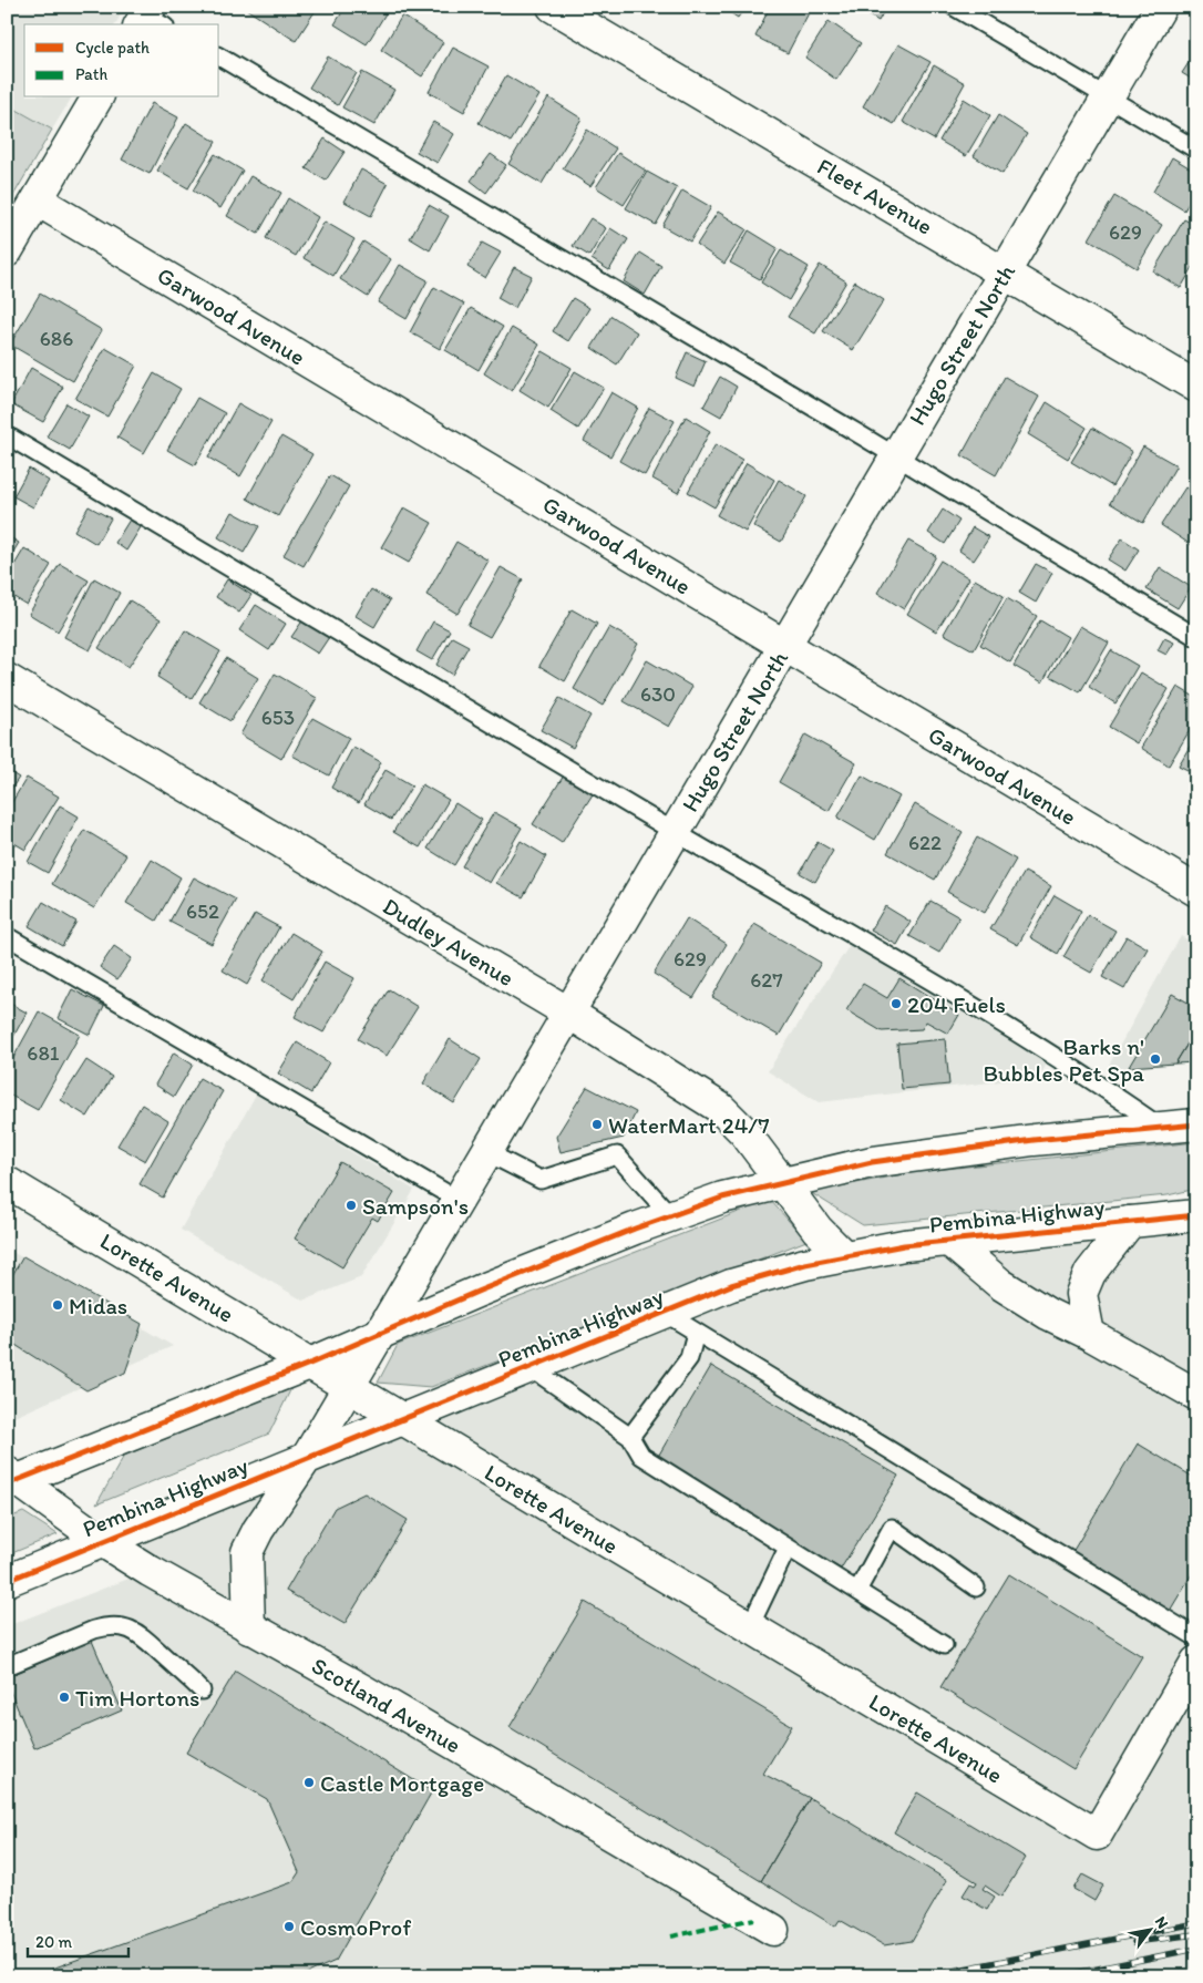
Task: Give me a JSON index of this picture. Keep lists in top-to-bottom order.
{
  "streets": {
    "street": [
      "Fleet Avenue",
      "Garwood Avenue",
      "Hugo Street North",
      "Dudley Avenue",
      "Pembina Highway",
      "Lorette Avenue",
      "Scotland Avenue"
    ]
  },
  "crossings": [
    ["Fleet Avenue", "Hugo Street North"],
    ["Garwood Avenue", "Hugo Street North"],
    ["Hugo Street North", "Dudley Avenue"],
    ["Hugo Street North", "Pembina Highway"],
    ["Hugo Street North", "Lorette Avenue"],
    ["Hugo Street North", "Scotland Avenue"],
    ["Dudley Avenue", "Pembina Highway"],
    ["Pembina Highway", "Lorette Avenue"],
    ["Pembina Highway", "Scotland Avenue"]
  ],
  "places": [
    "204 Fuels",
    "Barks n' Bubbles Pet Spa",
    "WaterMart 24/7",
    "Sampson's",
    "Midas",
    "Tim Hortons",
    "Castle Mortgage",
    "CosmoProf"
  ],
  "house_numbers": [
    "629",
    "686",
    "630",
    "653",
    "622",
    "652",
    "629",
    "627",
    "681"
  ],
  "legend": ["Cycle path", "Path"],
  "scale_bar": "20 m",
  "north": "top right"
}
